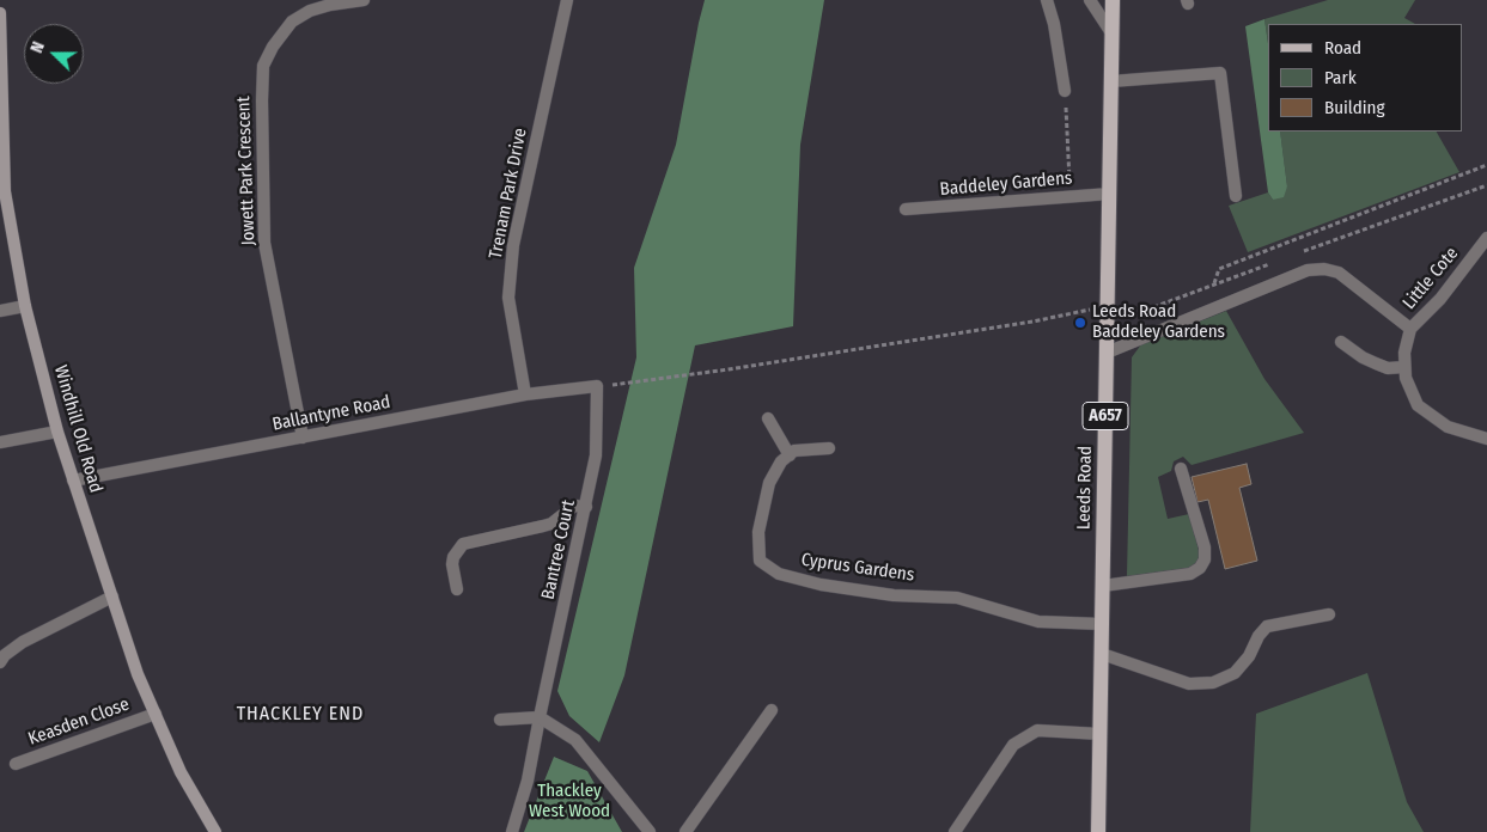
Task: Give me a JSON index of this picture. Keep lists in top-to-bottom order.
{
  "streets": {
    "main road": ["A657", "Leeds Road"],
    "street": [
      "Jowett Park Crescent",
      "Baddeley Gardens",
      "Trenam Park Drive",
      "Little Cote",
      "Ballantyne Road",
      "Windhill Old Road",
      "Bantree Court",
      "Cyprus Gardens",
      "Keasden Close"
    ]
  },
  "crossings": [
    ["Jowett Park Crescent", "Ballantyne Road"],
    ["Baddeley Gardens", "Leeds Road"],
    ["Trenam Park Drive", "Ballantyne Road"],
    ["Ballantyne Road", "Windhill Old Road"],
    ["Ballantyne Road", "Bantree Court"],
    ["Windhill Old Road", "Keasden Close"],
    ["Leeds Road", "Cyprus Gardens"]
  ],
  "districts": ["THACKLEY END"],
  "parks": ["Thackley West Wood"],
  "places": ["Leeds Road Baddeley Gardens"],
  "legend": ["Road", "Park", "Building"],
  "north": "left"
}
